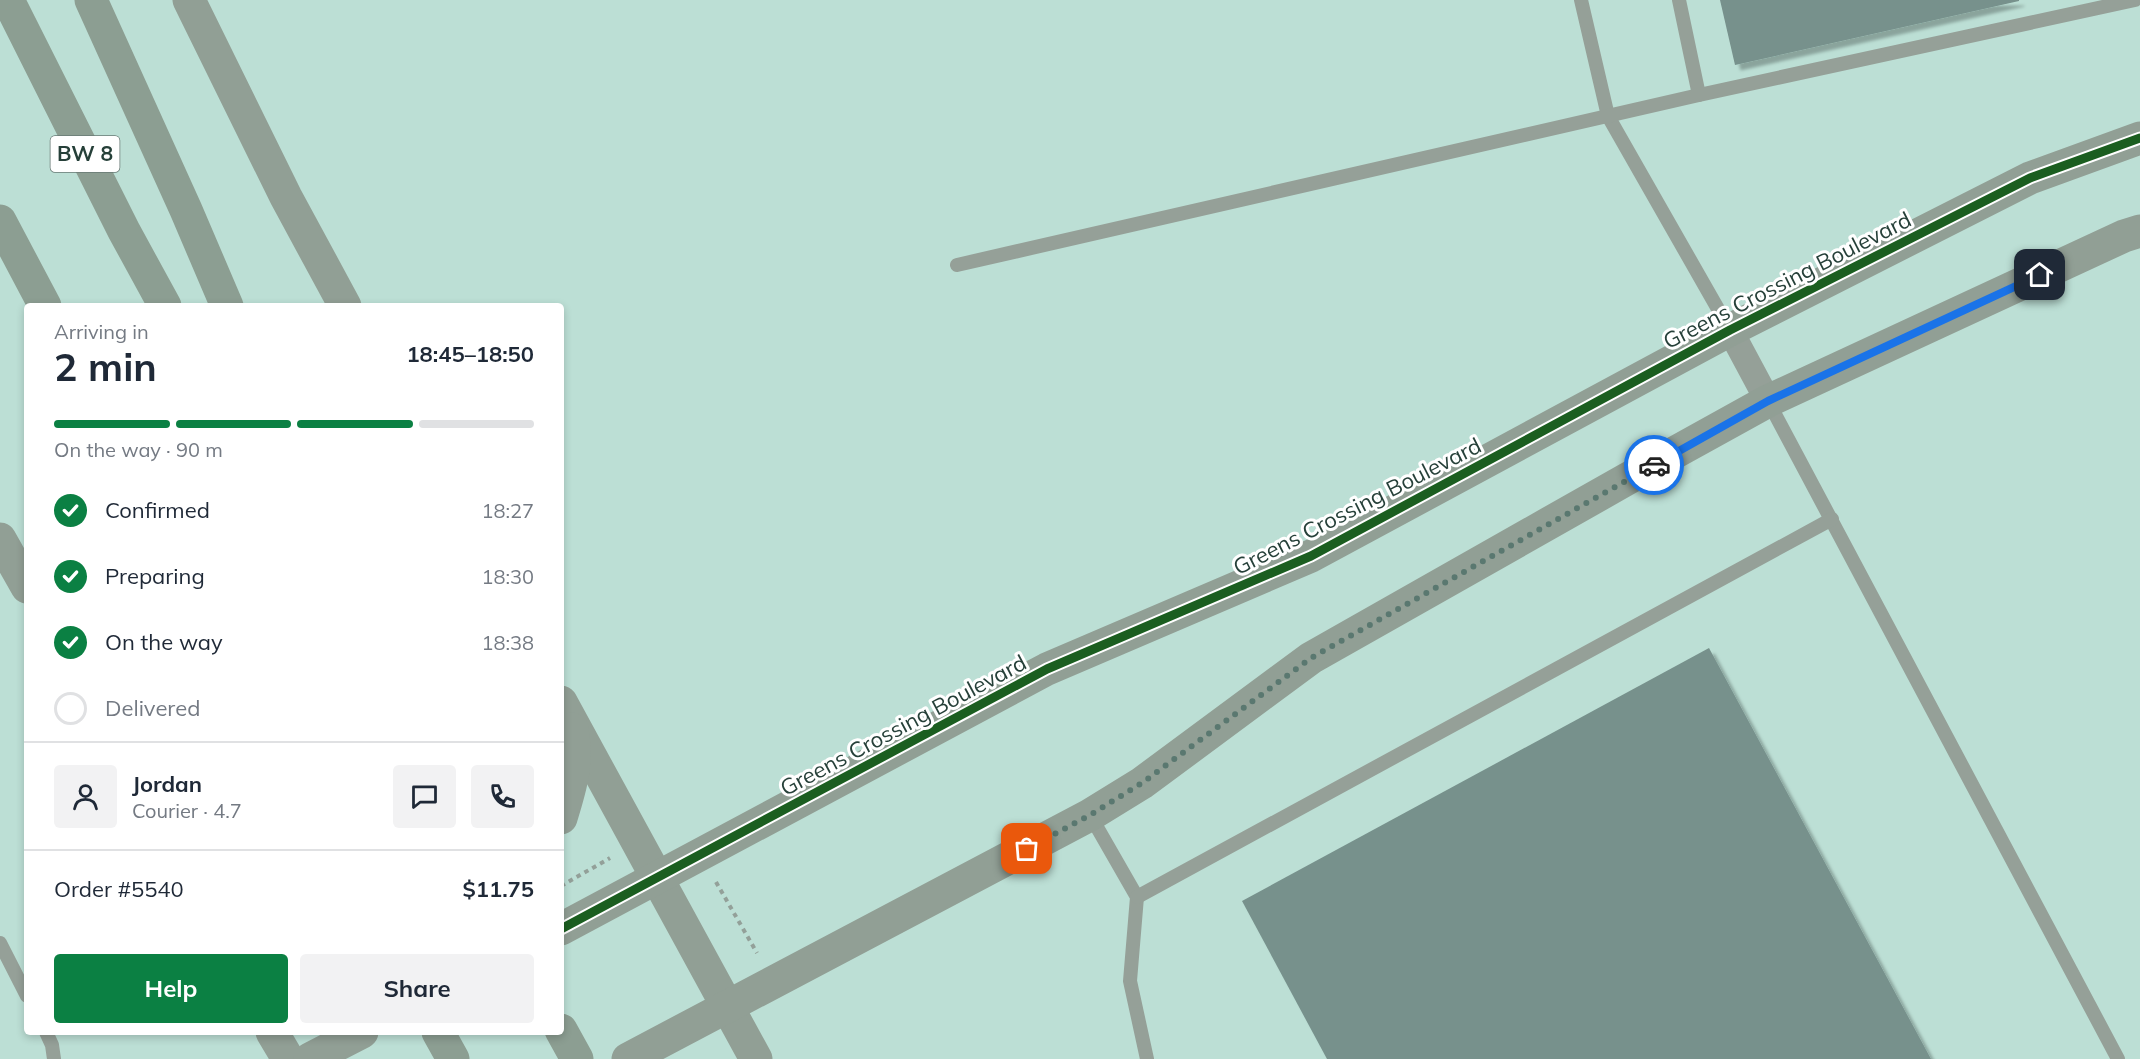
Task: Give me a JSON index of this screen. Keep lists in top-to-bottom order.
{
  "streets": {
    "highway": ["BW 8"],
    "street": ["Greens Crossing Boulevard"]
  },
  "page": {
    "heading": ["2 min", "Arriving in", "18:45–18:50"],
    "panel": [
      "Jordan",
      "Courier · 4.7",
      "Order #5540",
      "$11.75"
    ],
    "bar": "On the way · 90 m",
    "list": [
      ["Confirmed", "18:27"],
      ["Preparing", "18:30"],
      ["On the way", "18:38"],
      "Delivered"
    ],
    "buttons": ["Help", "Share"]
  }
}
